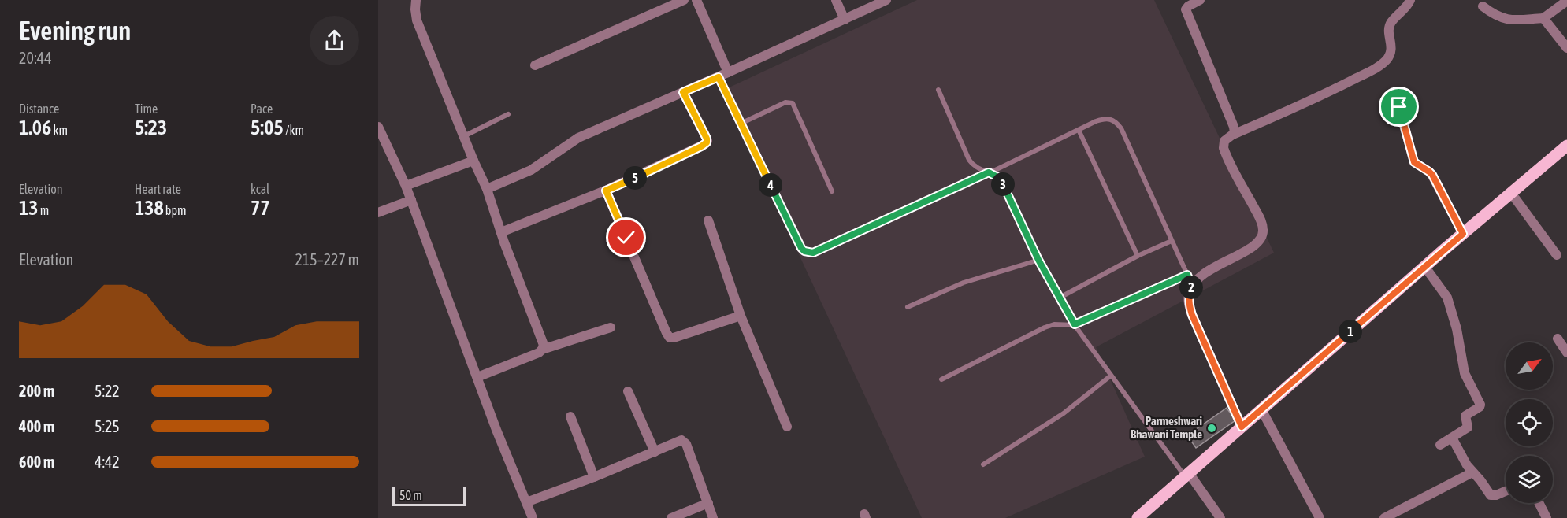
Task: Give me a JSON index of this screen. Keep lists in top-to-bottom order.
{
  "places": ["Parmeshwari Bhawani Temple"],
  "scale_bar": "50 m",
  "north": "top right",
  "page": {
    "heading": ["Evening run", "20:44"],
    "stats": [
      ["Distance", "1.06 km"],
      ["Time", "5:23"],
      ["Pace", "5:05 /km"],
      ["Elevation", "13 m"],
      ["Heart rate", "138 bpm"],
      ["kcal", "77"]
    ],
    "pins": [
      "5",
      "3",
      "4",
      "2",
      "1"
    ],
    "chart": ["Elevation", "215–227 m"],
    "list": [
      {
        "name": "200 m",
        "note": "5:22"
      },
      {
        "name": "400 m",
        "note": "5:25"
      },
      {
        "name": "600 m",
        "note": "4:42"
      }
    ],
    "scale": "50 m"
  }
}
